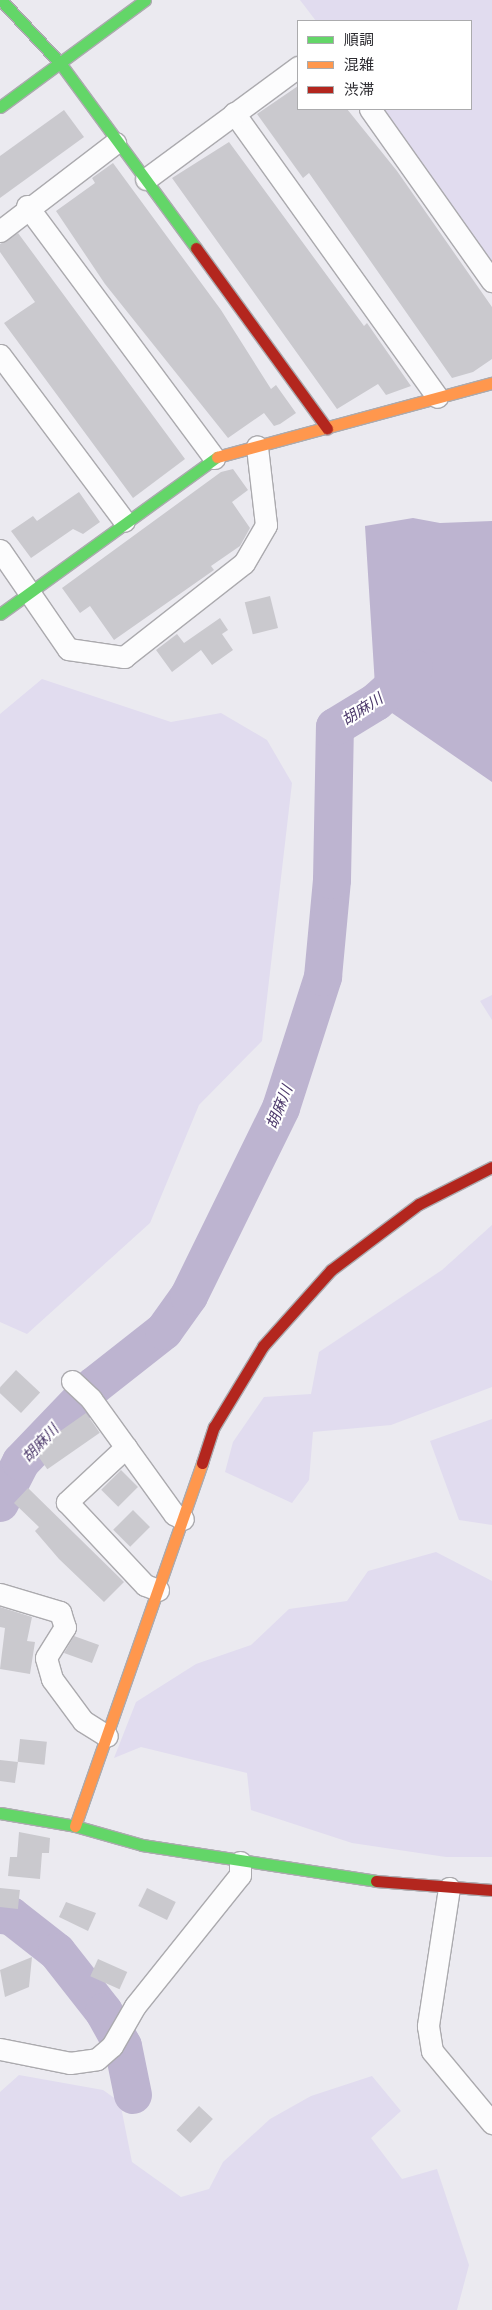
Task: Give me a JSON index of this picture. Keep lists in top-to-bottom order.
{
  "water": ["胡麻川"],
  "legend": ["順調", "混雑", "渋滞"]
}
